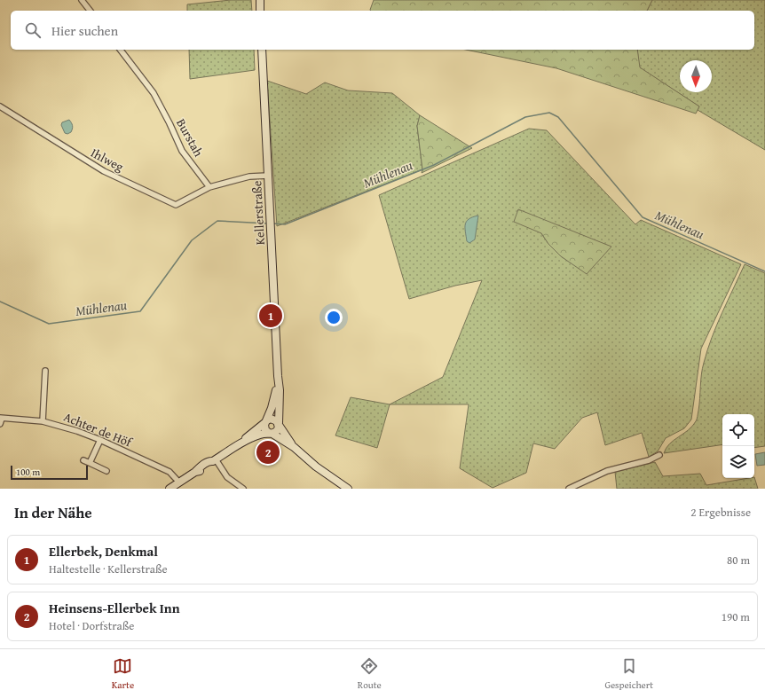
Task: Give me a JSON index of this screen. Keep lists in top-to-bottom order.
{
  "streets": {
    "main road": ["Kellerstraße"],
    "street": ["Burstah", "Ihlweg", "Achter de Höf"]
  },
  "crossings": [
    ["Burstah", "Ihlweg"]
  ],
  "water": ["Mühlenau"],
  "scale_bar": "100 m",
  "north": "bottom",
  "page": {
    "search": "Hier suchen",
    "pins": ["1", "2"],
    "scale": "100 m",
    "heading": ["In der Nähe", "2 Ergebnisse"],
    "list": [
      {
        "mark": "1",
        "name": "Ellerbek, Denkmal",
        "note": "Haltestelle · Kellerstraße",
        "value": "80 m"
      },
      {
        "mark": "2",
        "name": "Heinsens-Ellerbek Inn",
        "note": "Hotel · Dorfstraße",
        "value": "190 m"
      }
    ],
    "nav": ["Karte", "Route", "Gespeichert"]
  }
}
